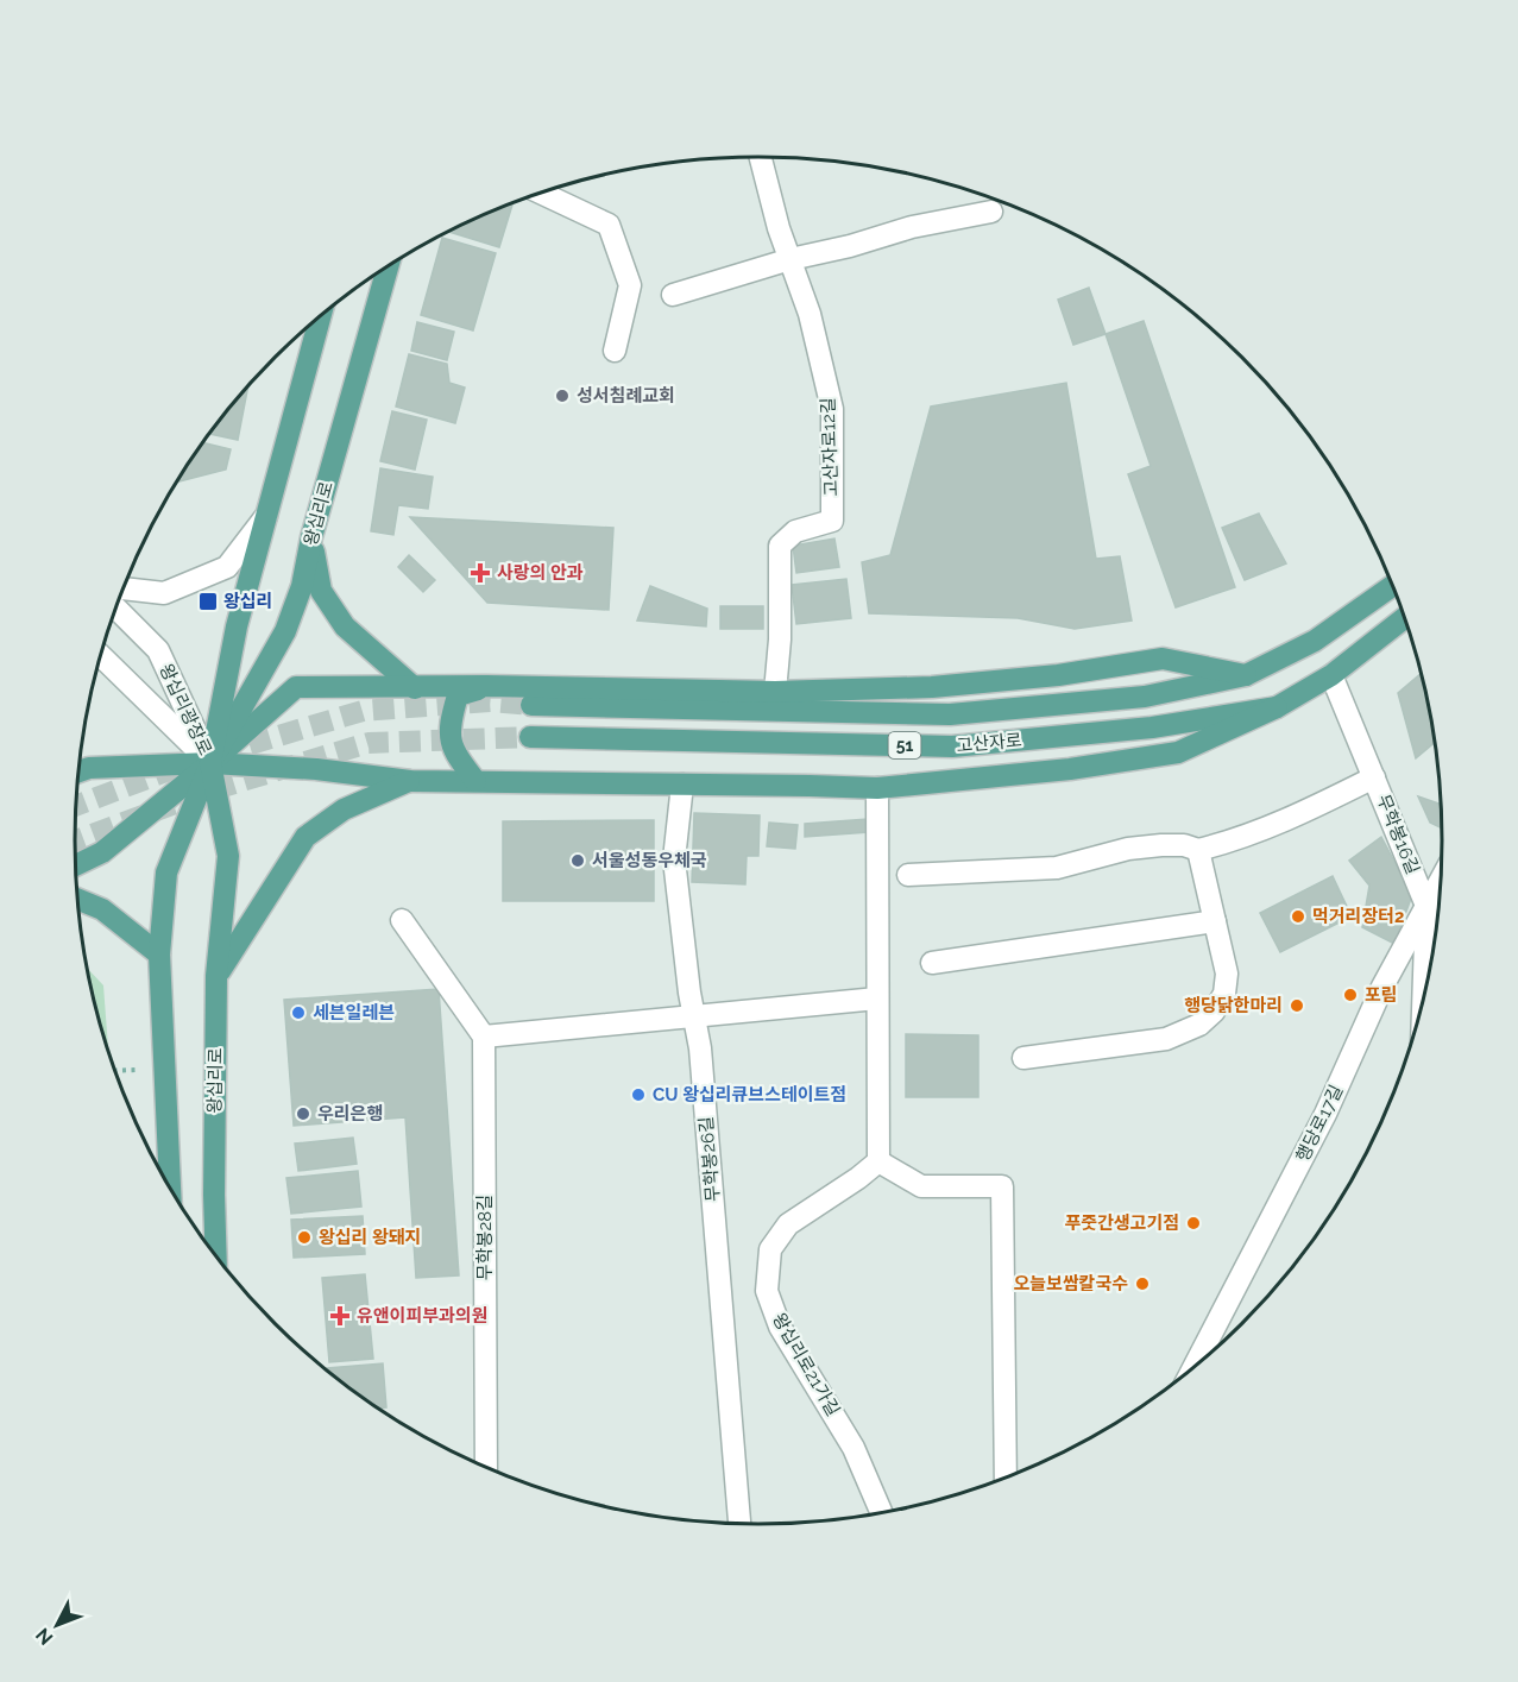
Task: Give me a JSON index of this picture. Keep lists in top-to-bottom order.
{
  "streets": {
    "main road": ["왕십리로", "고산자로", "51"],
    "street": [
      "고산자로12길",
      "왕십리광장로",
      "무학봉16길",
      "행당로17길",
      "무학봉26길",
      "무학봉28길",
      "왕십리로21가길"
    ]
  },
  "crossings": [
    ["왕십리로", "왕십리광장로"],
    ["고산자로", "무학봉16길"],
    ["무학봉16길", "행당로17길"]
  ],
  "places": {
    "other": [
      "성서침례교회",
      "서울성동우체국",
      "먹거리장터2",
      "포림",
      "행당닭한마리",
      "세븐일레븐",
      "CU 왕십리큐브스테이트점",
      "우리은행",
      "푸줏간생고기점",
      "왕십리 왕돼지",
      "오늘보쌈칼국수"
    ],
    "health": ["사랑의 안과", "유앤이피부과의원"],
    "transit": ["왕십리"]
  },
  "north": "bottom left"
}
